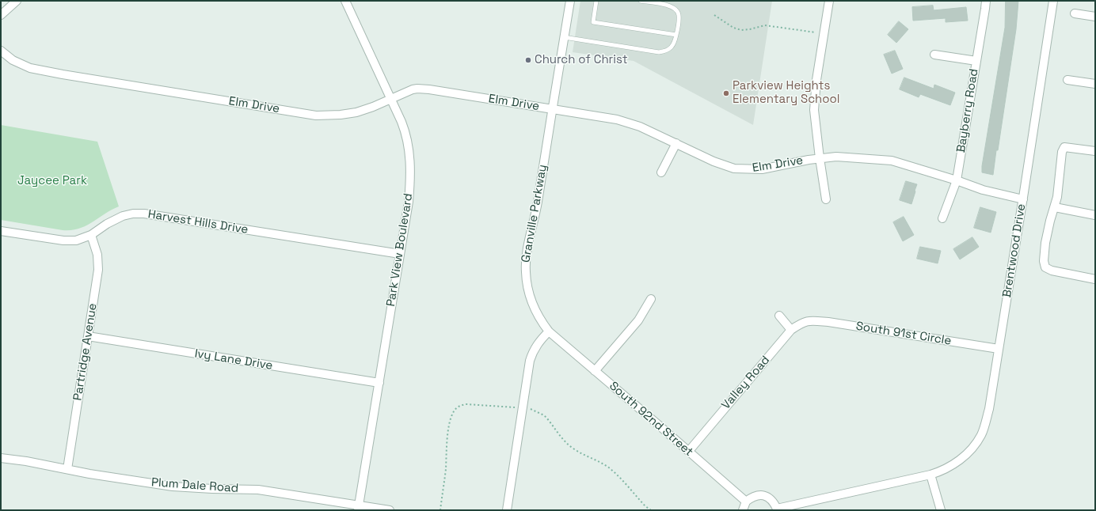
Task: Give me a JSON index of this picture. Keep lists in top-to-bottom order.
{
  "streets": {
    "street": [
      "Elm Drive",
      "Bayberry Road",
      "Granville Parkway",
      "Harvest Hills Drive",
      "Park View Boulevard",
      "Brentwood Drive",
      "South 91st Circle",
      "Partridge Avenue",
      "Ivy Lane Drive",
      "Valley Road",
      "South 92nd Street",
      "Plum Dale Road"
    ]
  },
  "crossings": [
    ["Elm Drive", "Bayberry Road"],
    ["Elm Drive", "Granville Parkway"],
    ["Elm Drive", "Park View Boulevard"],
    ["Elm Drive", "Brentwood Drive"],
    ["Granville Parkway", "South 92nd Street"],
    ["Harvest Hills Drive", "Park View Boulevard"],
    ["Harvest Hills Drive", "Partridge Avenue"],
    ["Park View Boulevard", "Ivy Lane Drive"],
    ["Park View Boulevard", "Plum Dale Road"],
    ["Brentwood Drive", "South 91st Circle"],
    ["South 91st Circle", "Valley Road"],
    ["Partridge Avenue", "Ivy Lane Drive"],
    ["Partridge Avenue", "Plum Dale Road"],
    ["Valley Road", "South 92nd Street"]
  ],
  "parks": ["Jaycee Park"],
  "places": ["Church of Christ", "Parkview Heights Elementary School"]
}
